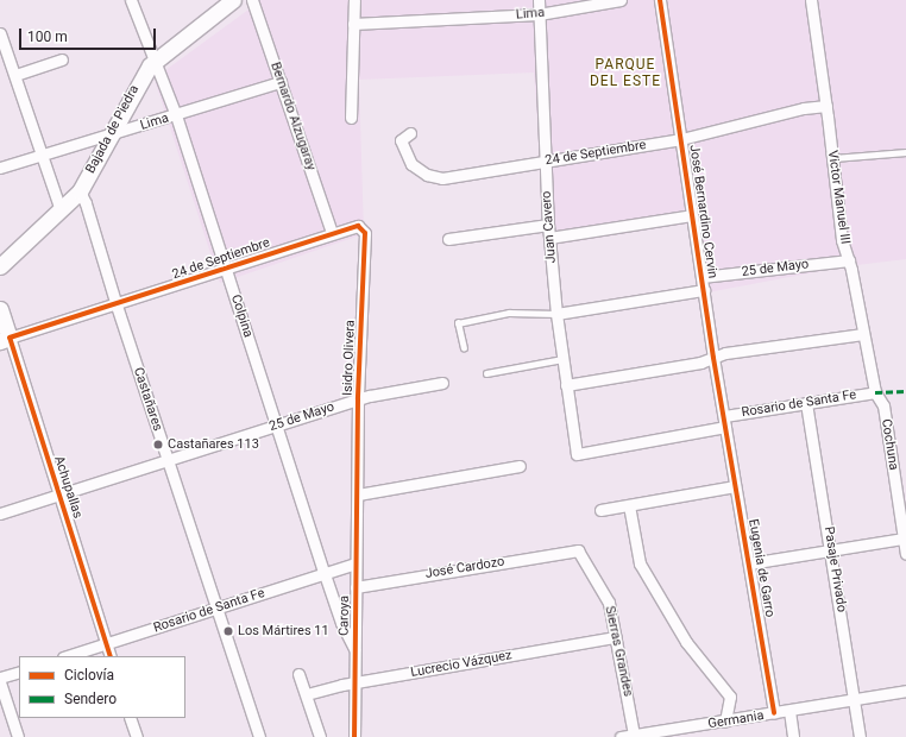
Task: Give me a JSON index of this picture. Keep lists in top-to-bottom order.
{
  "streets": {
    "main road": ["Bajada de Piedra", "Achupallas"],
    "street": [
      "Lima",
      "Bernardo Alzugaray",
      "24 de Septiembre",
      "Victor Manuel III",
      "José Bernardino Cervin",
      "Juan Cavero",
      "25 de Mayo",
      "Colpina",
      "Isidro Olivera",
      "Castañares",
      "Rosario de Santa Fe",
      "Cochuna",
      "José Cardozo",
      "Eugenia de Garro",
      "Pasaje Privado",
      "Caroya",
      "Sierras Grandes",
      "Lucrecio Vázquez",
      "Germania"
    ]
  },
  "crossings": [
    ["Lima", "Bernardo Alzugaray"],
    ["Lima", "Bajada de Piedra"],
    ["Lima", "Juan Cavero"],
    ["Lima", "Colpina"],
    ["Bernardo Alzugaray", "24 de Septiembre"],
    ["Bajada de Piedra", "Colpina"],
    ["Bajada de Piedra", "Castañares"],
    ["24 de Septiembre", "Victor Manuel III"],
    ["24 de Septiembre", "José Bernardino Cervin"],
    ["24 de Septiembre", "Juan Cavero"],
    ["24 de Septiembre", "Colpina"],
    ["24 de Septiembre", "Isidro Olivera"],
    ["24 de Septiembre", "Castañares"],
    ["24 de Septiembre", "Achupallas"],
    ["Victor Manuel III", "25 de Mayo"],
    ["Victor Manuel III", "Rosario de Santa Fe"],
    ["Victor Manuel III", "Cochuna"],
    ["José Bernardino Cervin", "25 de Mayo"],
    ["José Bernardino Cervin", "Rosario de Santa Fe"],
    ["José Bernardino Cervin", "Eugenia de Garro"],
    ["Juan Cavero", "Rosario de Santa Fe"],
    ["25 de Mayo", "Colpina"],
    ["25 de Mayo", "Isidro Olivera"],
    ["25 de Mayo", "Castañares"],
    ["25 de Mayo", "Achupallas"],
    ["Colpina", "Rosario de Santa Fe"],
    ["Colpina", "Caroya"],
    ["Isidro Olivera", "Caroya"],
    ["Castañares", "Rosario de Santa Fe"],
    ["Rosario de Santa Fe", "Cochuna"],
    ["Rosario de Santa Fe", "Achupallas"],
    ["Rosario de Santa Fe", "Eugenia de Garro"],
    ["Rosario de Santa Fe", "Pasaje Privado"],
    ["Rosario de Santa Fe", "Caroya"],
    ["José Cardozo", "Caroya"],
    ["José Cardozo", "Sierras Grandes"],
    ["Eugenia de Garro", "Germania"],
    ["Pasaje Privado", "Germania"],
    ["Caroya", "Lucrecio Vázquez"],
    ["Sierras Grandes", "Lucrecio Vázquez"],
    ["Sierras Grandes", "Germania"]
  ],
  "districts": ["PARQUE DEL ESTE"],
  "places": ["Castañares 113", "Los Mártires 11"],
  "legend": ["Ciclovía", "Sendero"],
  "scale_bar": "100 m"
}
